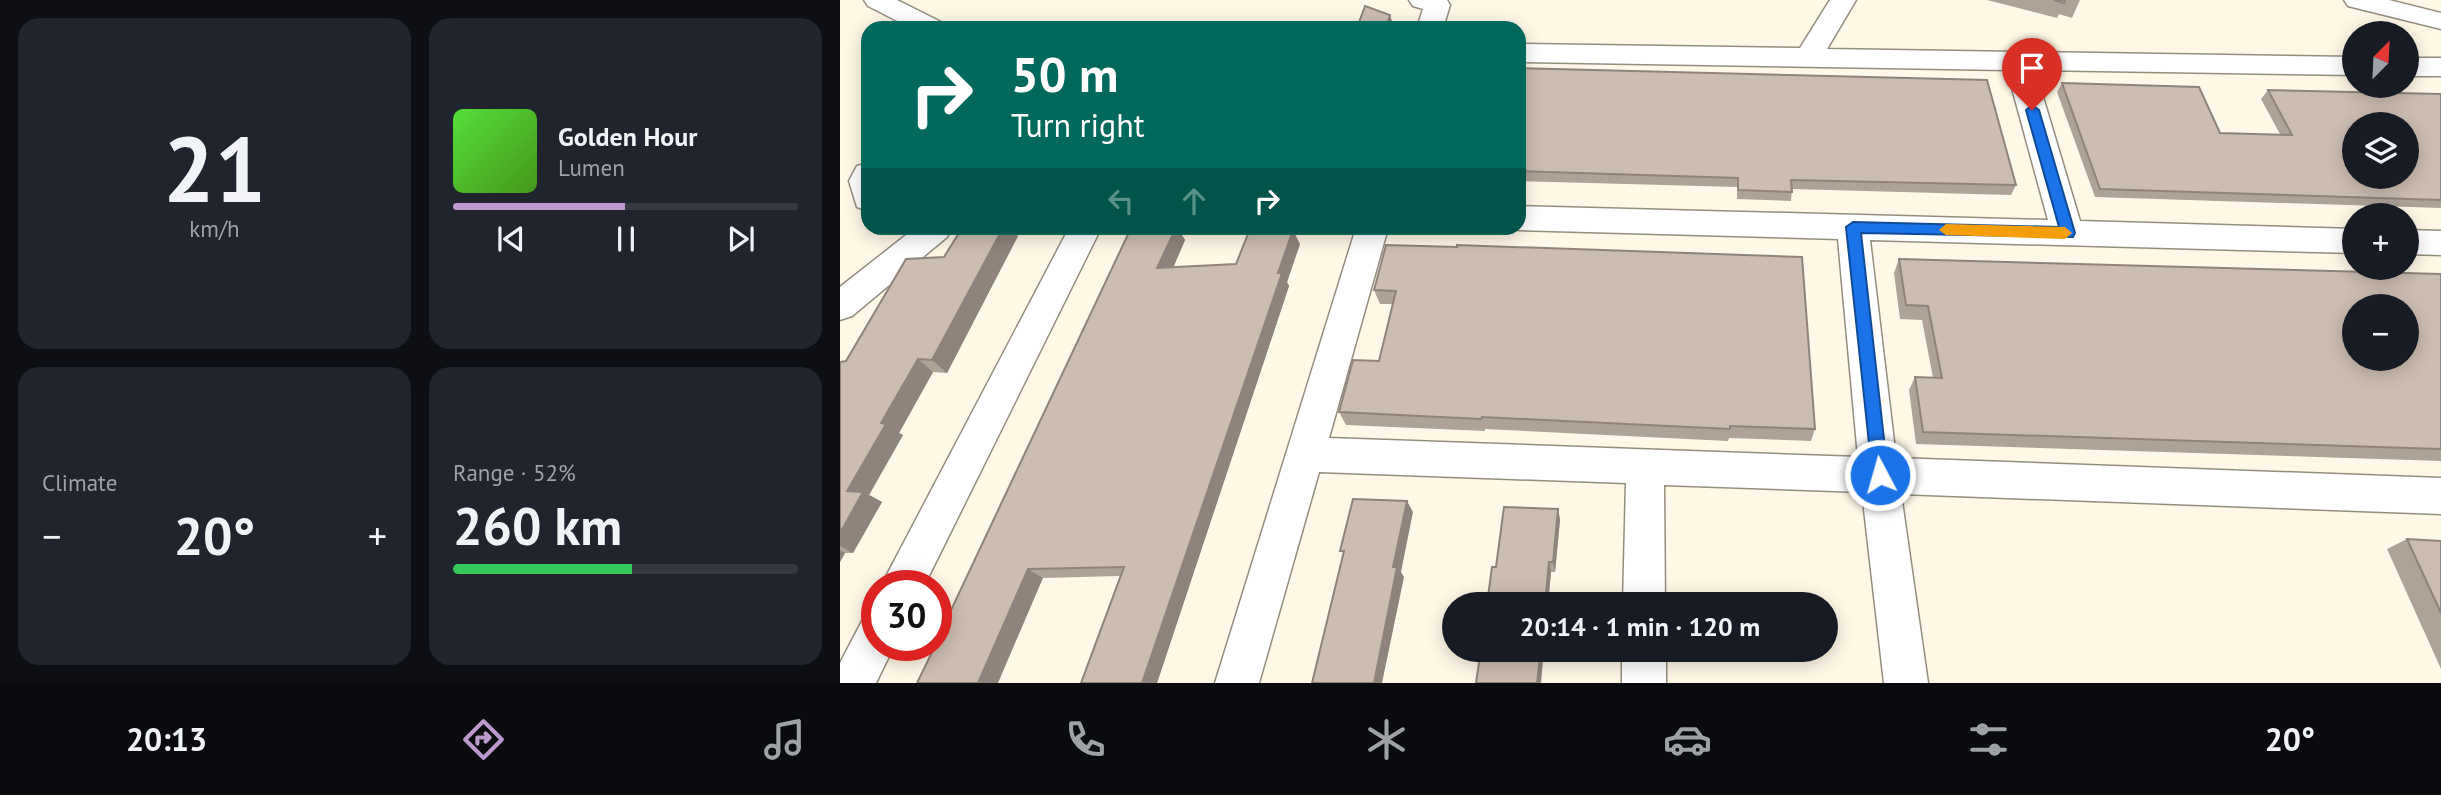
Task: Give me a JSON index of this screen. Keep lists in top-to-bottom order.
{
  "north": "top right",
  "page": {
    "tile": [
      ["21", "km/h"],
      "Climate",
      ["Range · 52%", "260 km"]
    ],
    "map_buttons": ["+", "−"],
    "turn": ["50 m", "Turn right"],
    "song": ["Golden Hour", "Lumen"],
    "heat": ["−", "20°", "+"],
    "limit": "30",
    "trip": "20:14 · 1 min · 120 m",
    "tabs": ["20:13", "20°"]
  }
}
